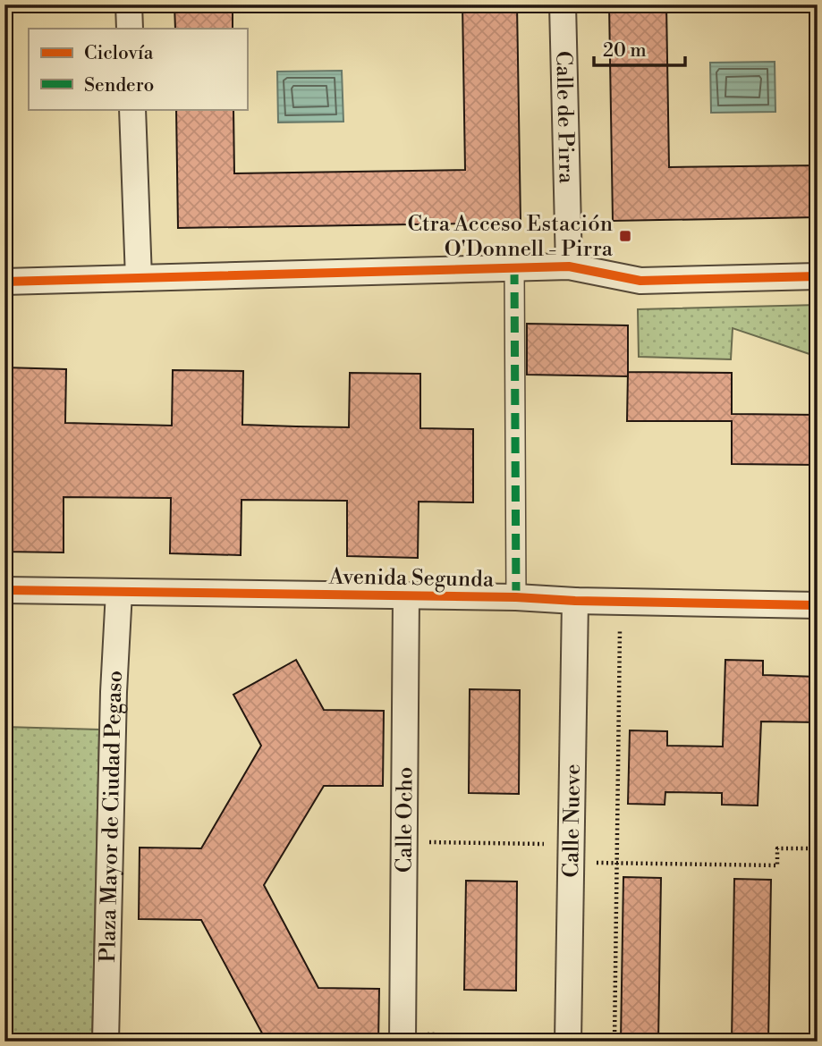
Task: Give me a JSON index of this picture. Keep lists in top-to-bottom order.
{
  "streets": {
    "street": [
      "Calle de Pirra",
      "Avenida Segunda",
      "Plaza Mayor de Ciudad Pegaso",
      "Calle Ocho",
      "Calle Nueve"
    ]
  },
  "crossings": [
    ["Avenida Segunda", "Plaza Mayor de Ciudad Pegaso"],
    ["Avenida Segunda", "Calle Ocho"],
    ["Avenida Segunda", "Calle Nueve"]
  ],
  "places": {
    "transit": ["Ctra Acceso Estación O'Donnell - Pirra"]
  },
  "legend": ["Ciclovía", "Sendero"],
  "scale_bar": "20 m"
}
